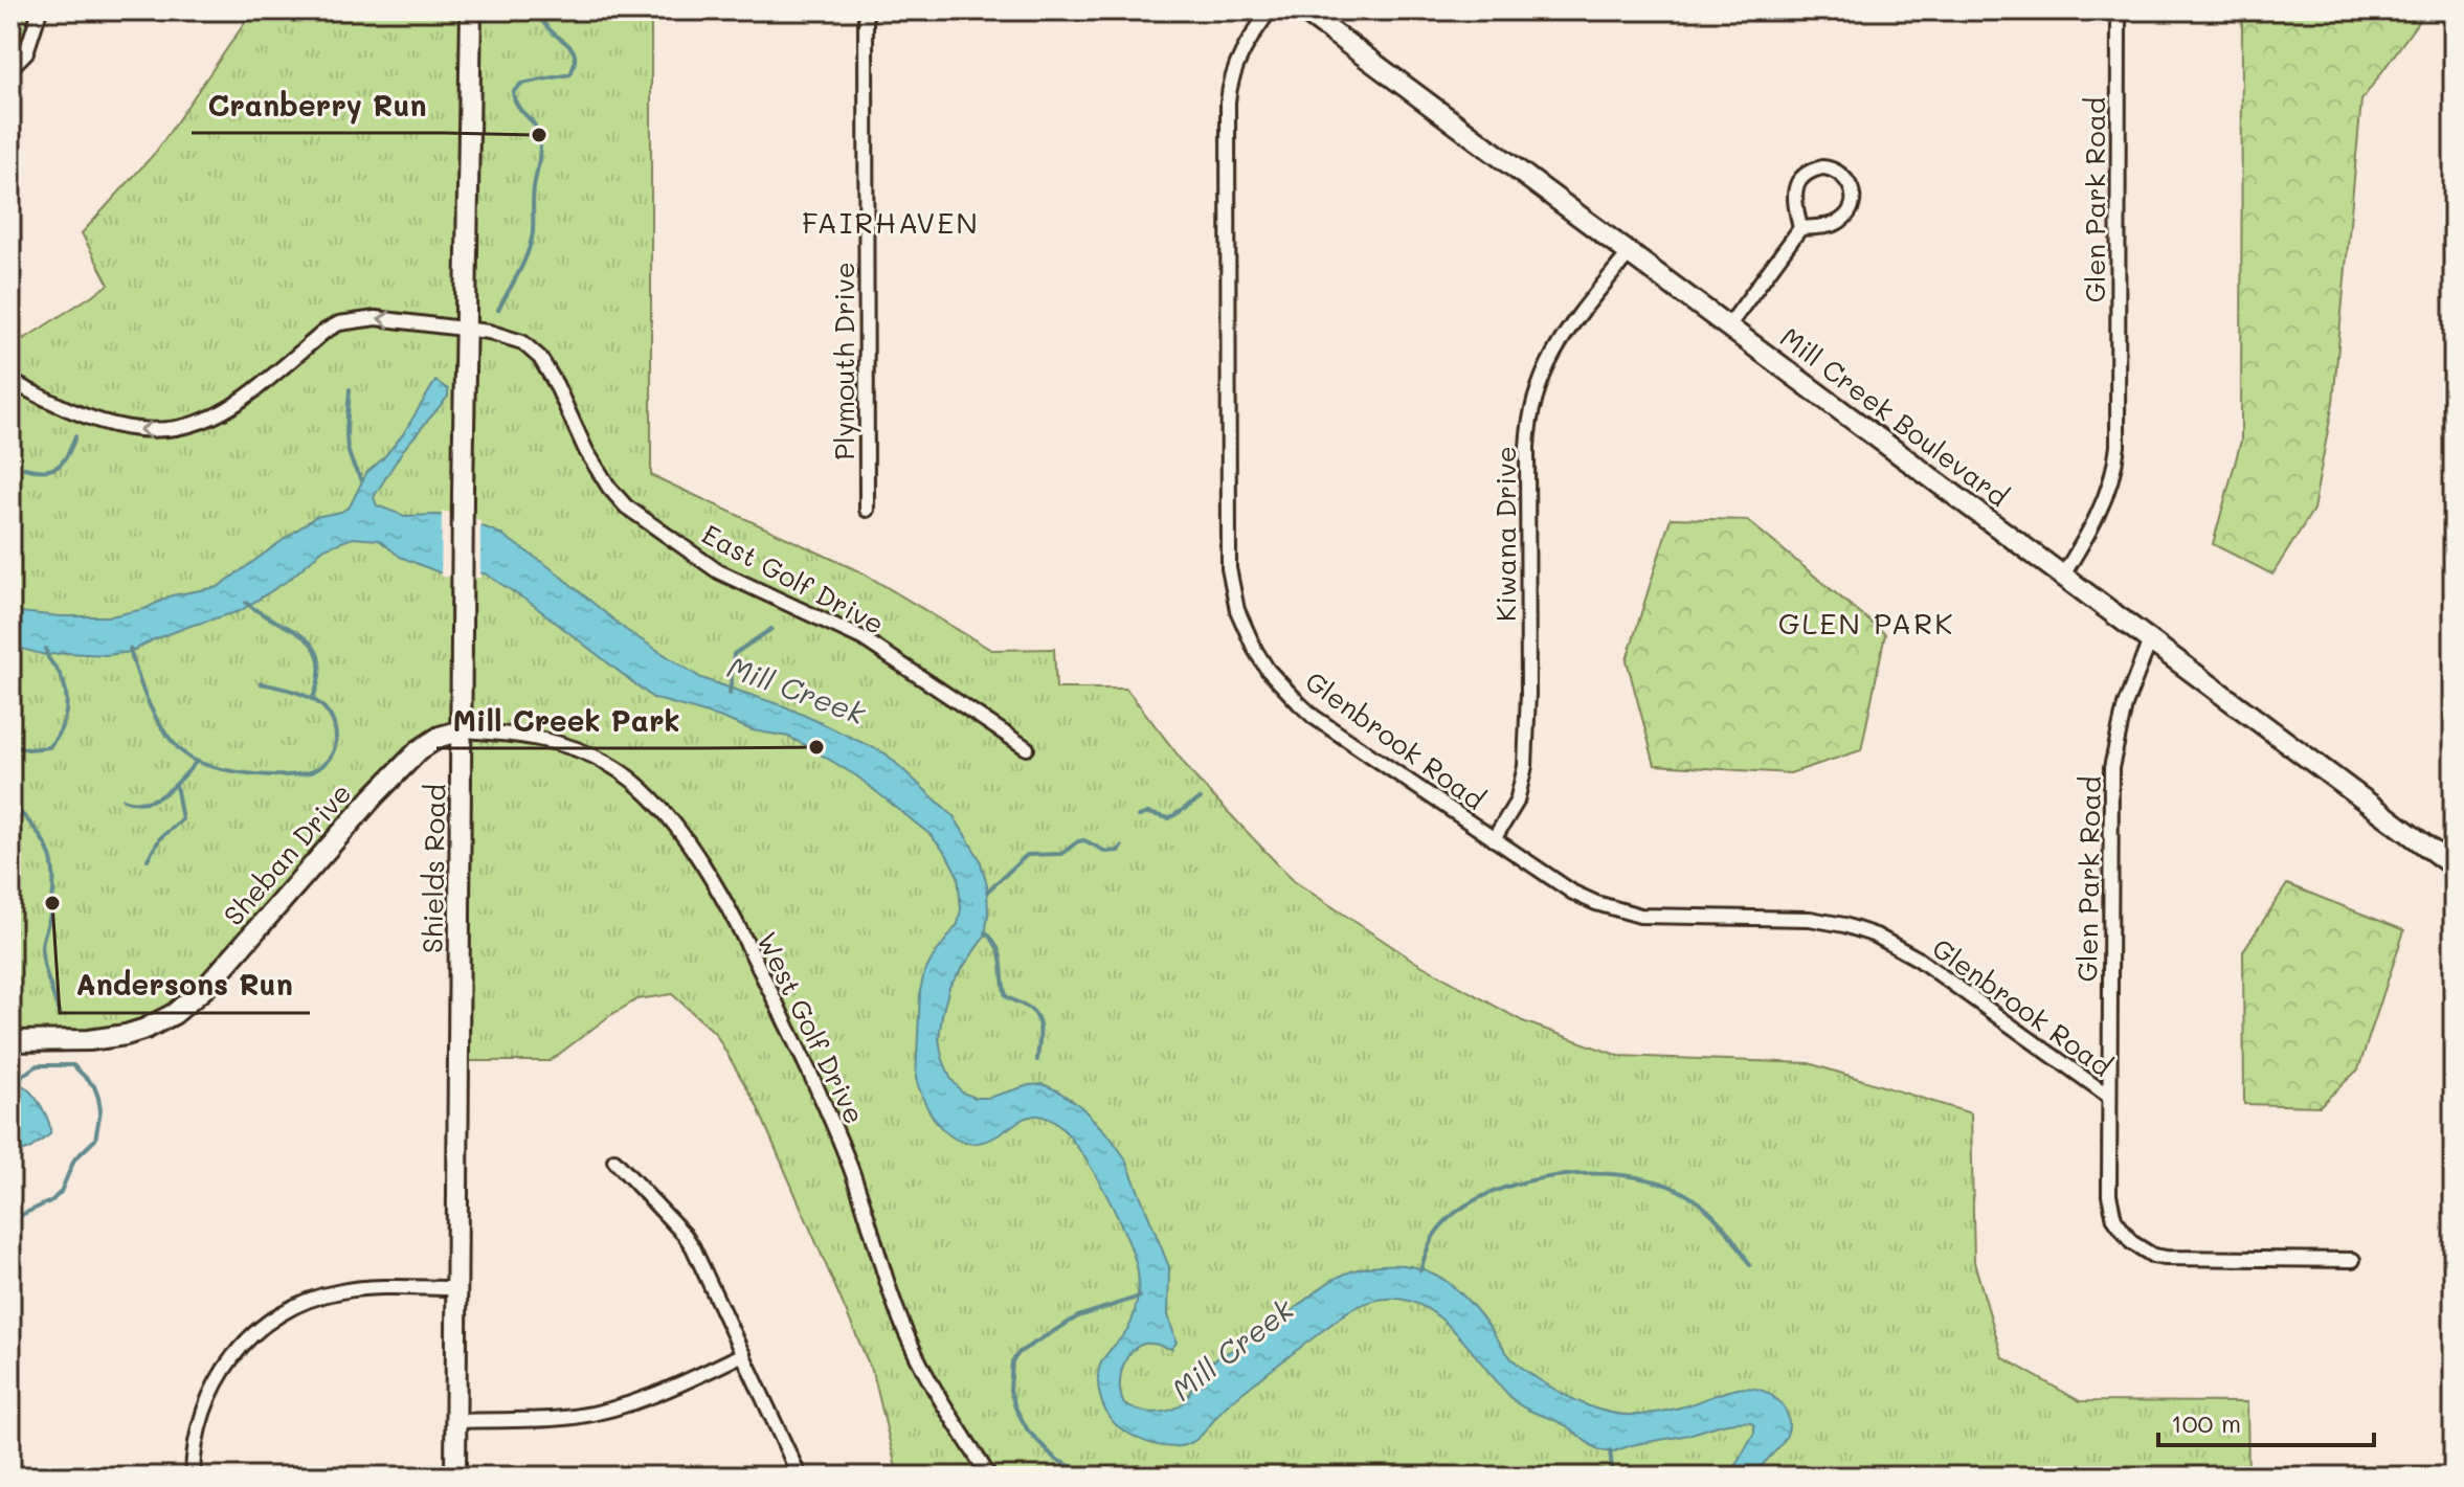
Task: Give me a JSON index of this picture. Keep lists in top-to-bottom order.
{
  "streets": {
    "street": [
      "Glen Park Road",
      "Plymouth Drive",
      "Mill Creek Boulevard",
      "Kiwana Drive",
      "East Golf Drive",
      "Glenbrook Road",
      "Sheban Drive",
      "Shields Road",
      "West Golf Drive"
    ]
  },
  "crossings": [
    ["Glen Park Road", "Mill Creek Boulevard"],
    ["Glen Park Road", "Glenbrook Road"],
    ["Mill Creek Boulevard", "Kiwana Drive"],
    ["Kiwana Drive", "Glenbrook Road"],
    ["East Golf Drive", "Shields Road"],
    ["Sheban Drive", "Shields Road"],
    ["Sheban Drive", "West Golf Drive"],
    ["Shields Road", "West Golf Drive"]
  ],
  "one_way": ["East Golf Drive"],
  "districts": ["FAIRHAVEN", "GLEN PARK"],
  "water": ["Mill Creek"],
  "places": ["Cranberry Run", "Mill Creek Park", "Andersons Run"],
  "scale_bar": "100 m"
}
